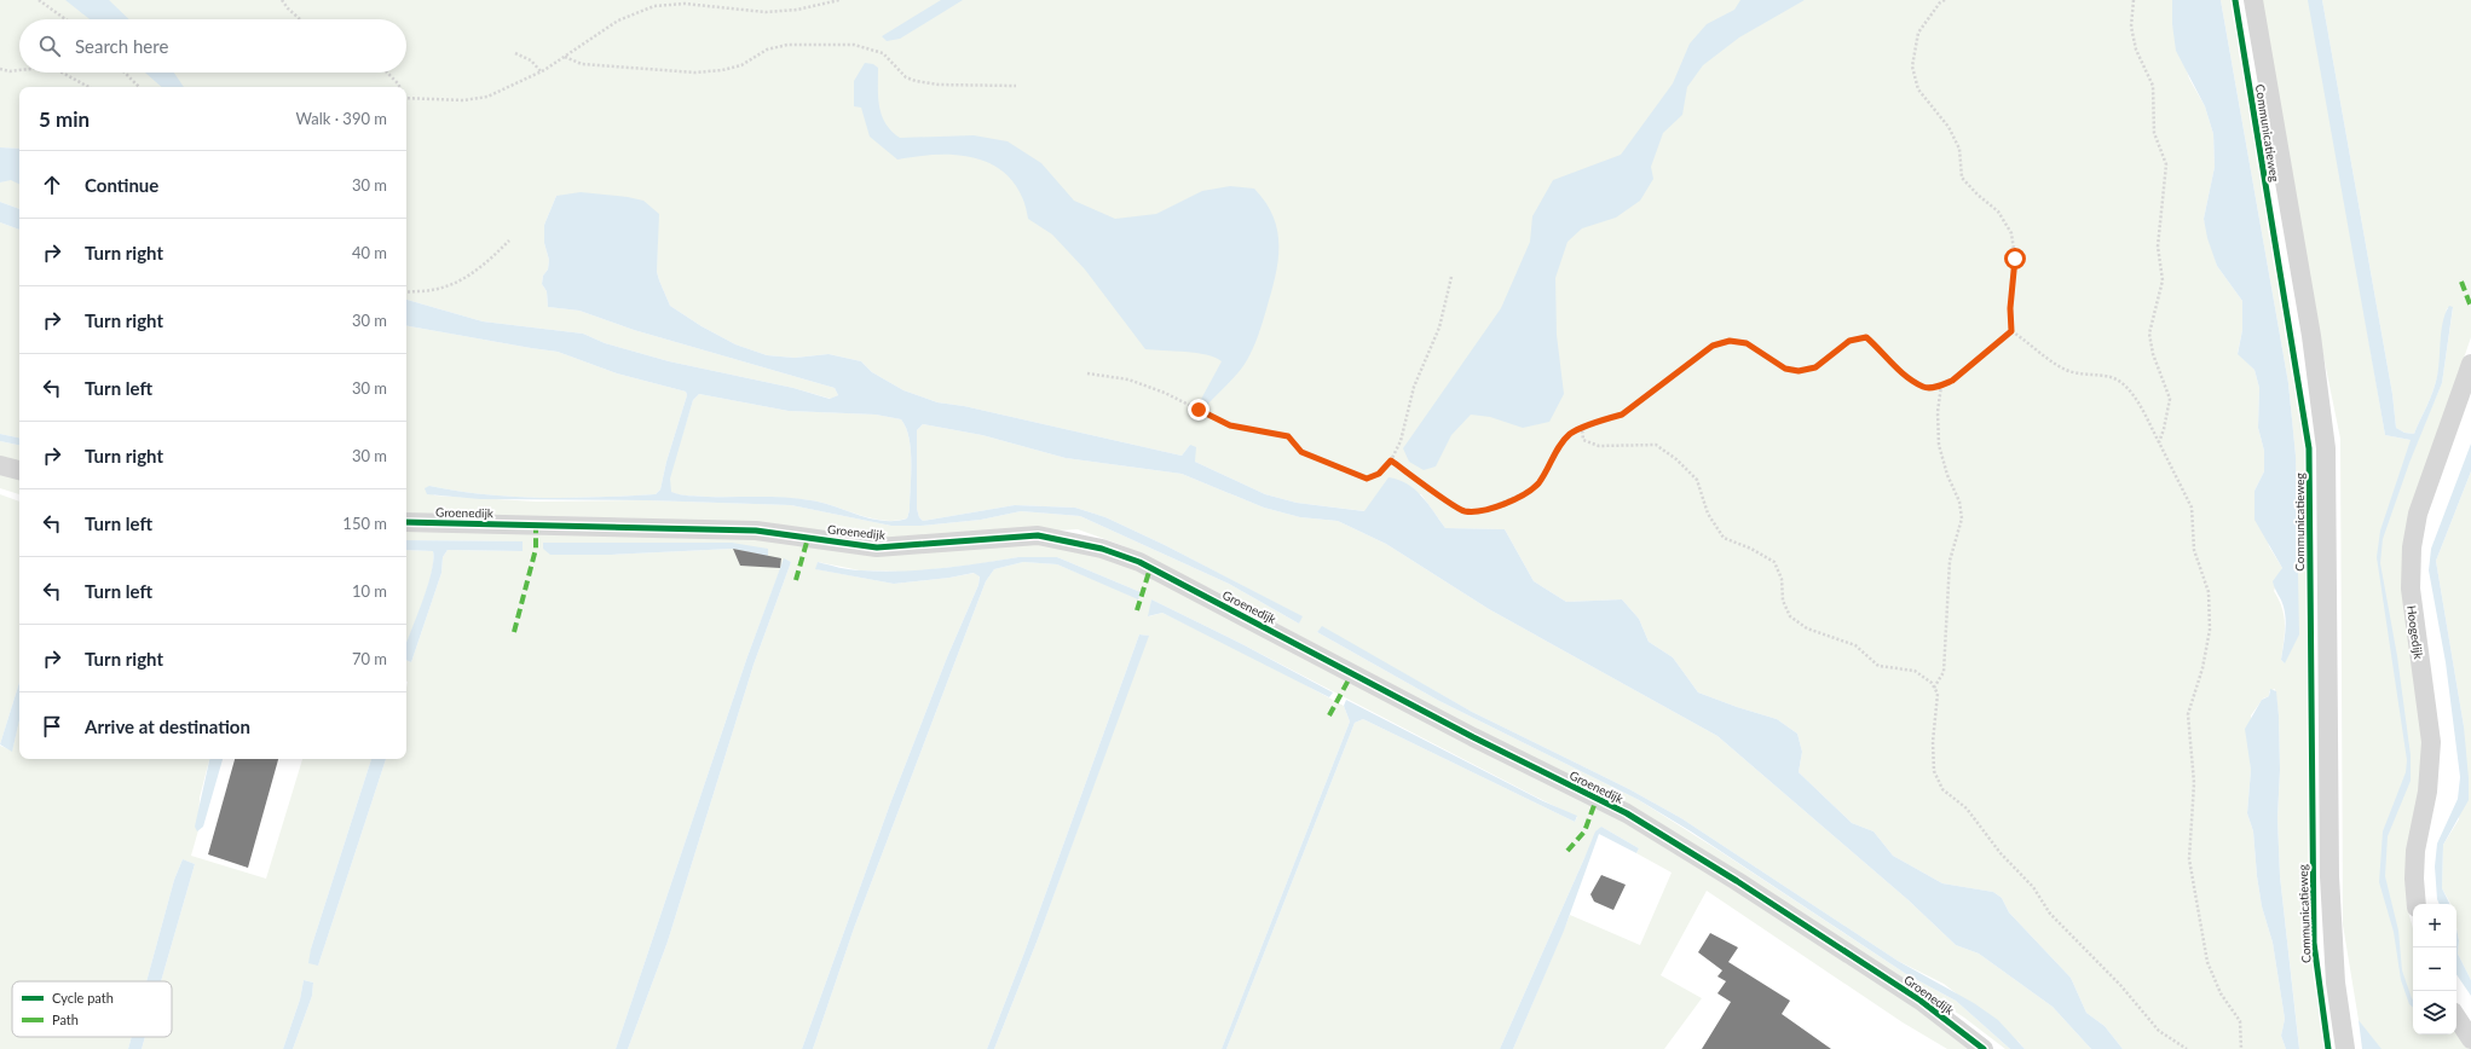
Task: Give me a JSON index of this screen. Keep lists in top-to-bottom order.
{
  "streets": {
    "street": ["Communicatieweg", "Groenedijk", "Hoogedijk"]
  },
  "legend": ["Cycle path", "Path"],
  "page": {
    "search": "Search here",
    "heading": ["5 min", "Walk · 390 m"],
    "list": [
      ["Continue", "30 m"],
      ["Turn right", "40 m"],
      ["Turn right", "30 m"],
      ["Turn left", "30 m"],
      ["Turn right", "30 m"],
      ["Turn left", "150 m"],
      ["Turn left", "10 m"],
      ["Turn right", "70 m"],
      "Arrive at destination"
    ],
    "map_buttons": ["+", "−"]
  }
}
